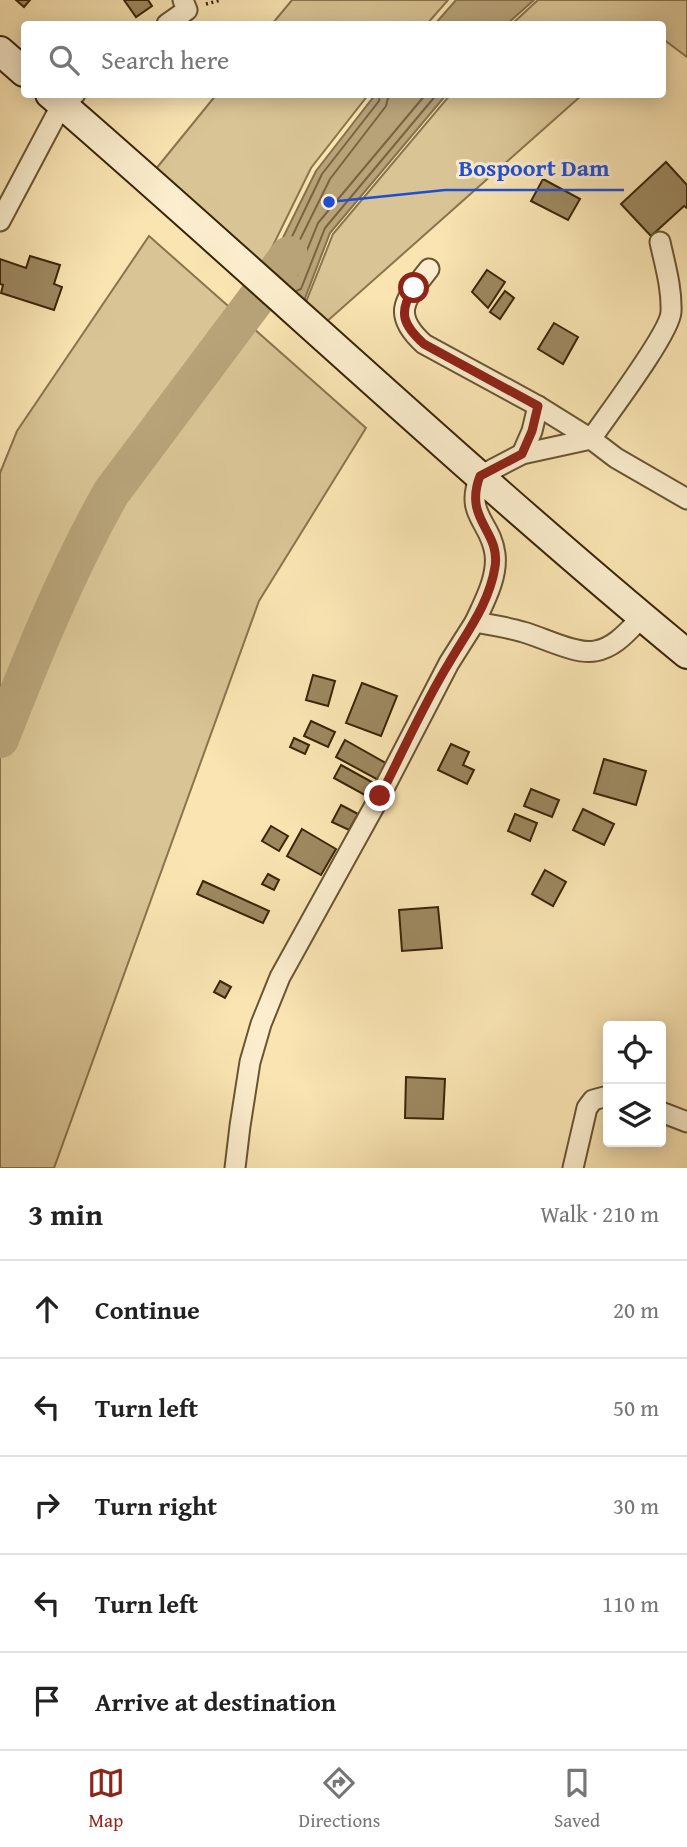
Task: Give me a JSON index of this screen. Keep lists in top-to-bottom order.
{
  "places": ["Bospoort Dam"],
  "page": {
    "search": "Search here",
    "heading": ["3 min", "Walk · 210 m"],
    "list": [
      ["Continue", "20 m"],
      ["Turn left", "50 m"],
      ["Turn right", "30 m"],
      ["Turn left", "110 m"],
      "Arrive at destination"
    ],
    "nav": ["Map", "Directions", "Saved"]
  }
}
